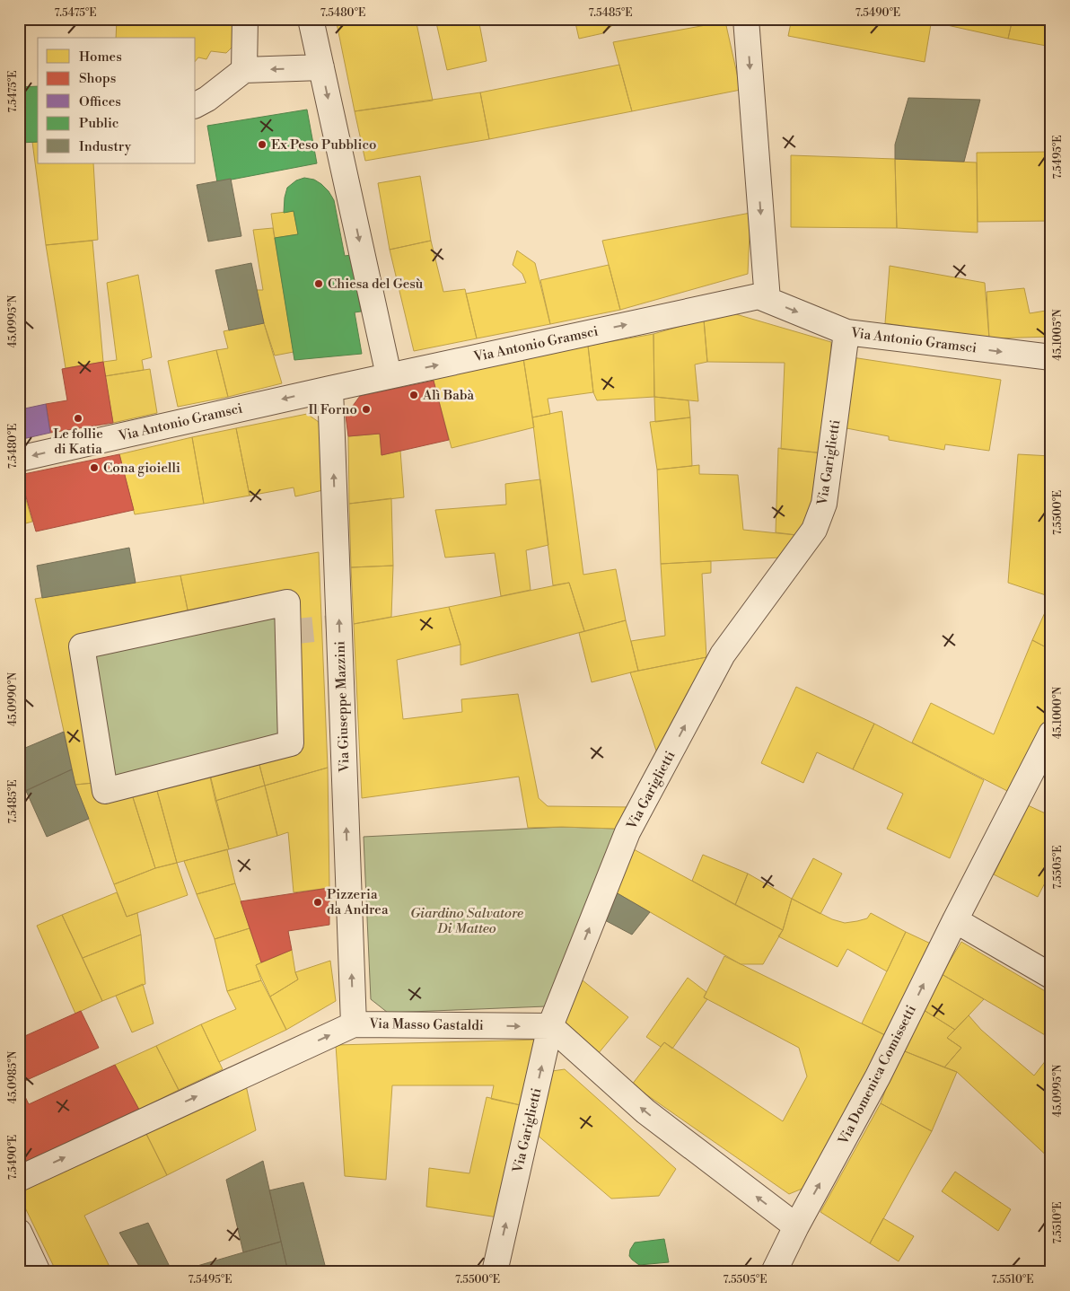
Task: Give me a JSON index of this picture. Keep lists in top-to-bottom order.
{
  "streets": {
    "street": [
      "Via Antonio Gramsci",
      "Via Gariglietti",
      "Via Giuseppe Mazzini",
      "Via Masso Gastaldi",
      "Via Domenica Comissetti"
    ]
  },
  "crossings": [
    ["Via Antonio Gramsci", "Via Gariglietti"],
    ["Via Antonio Gramsci", "Via Giuseppe Mazzini"],
    ["Via Gariglietti", "Via Masso Gastaldi"],
    ["Via Giuseppe Mazzini", "Via Masso Gastaldi"]
  ],
  "one_way": [
    "Via Gariglietti",
    "Via Giuseppe Mazzini",
    "Via Masso Gastaldi",
    "Via Domenica Comissetti"
  ],
  "parks": ["Giardino Salvatore Di Matteo"],
  "places": [
    "Ex Peso Pubblico",
    "Chiesa del Gesù",
    "Alì Babà",
    "Il Forno",
    "Le follie di Katia",
    "Cona gioielli",
    "Pizzeria da Andrea"
  ],
  "legend": [
    "Homes",
    "Shops",
    "Offices",
    "Public",
    "Industry"
  ],
  "coordinates": [
    "7.5475°E",
    "7.5480°E",
    "7.5485°E",
    "7.5490°E",
    "7.5495°E",
    "45.0995°N",
    "45.1005°N",
    "7.5500°E",
    "45.0990°N",
    "45.1000°N",
    "7.5505°E",
    "45.0985°N",
    "7.5510°E"
  ]
}
